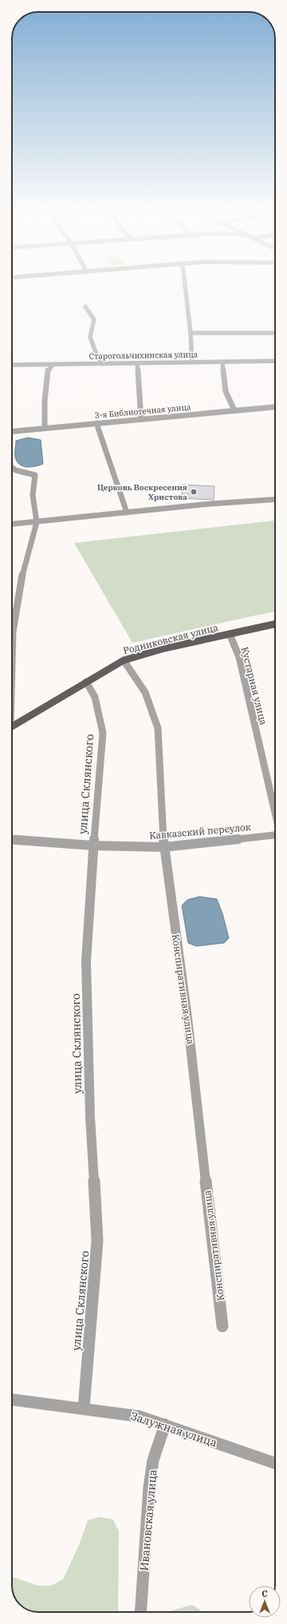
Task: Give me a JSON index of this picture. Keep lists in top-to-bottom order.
{
  "streets": {
    "main road": ["Родниковская улица"],
    "street": [
      "Старогольчихинская улица",
      "3-я Библиотечная улица",
      "Кустарная улица",
      "улица Склянского",
      "Кавказский переулок",
      "Конспиративная улица",
      "Залужная улица",
      "Ивановская улица"
    ]
  },
  "crossings": [
    ["Родниковская улица", "Кустарная улица"],
    ["Родниковская улица", "улица Склянского"],
    ["Родниковская улица", "Конспиративная улица"],
    ["улица Склянского", "Кавказский переулок"],
    ["улица Склянского", "Залужная улица"],
    ["Кавказский переулок", "Конспиративная улица"],
    ["Залужная улица", "Ивановская улица"]
  ],
  "places": ["Церковь Воскресения Христова"],
  "north": "top"
}
